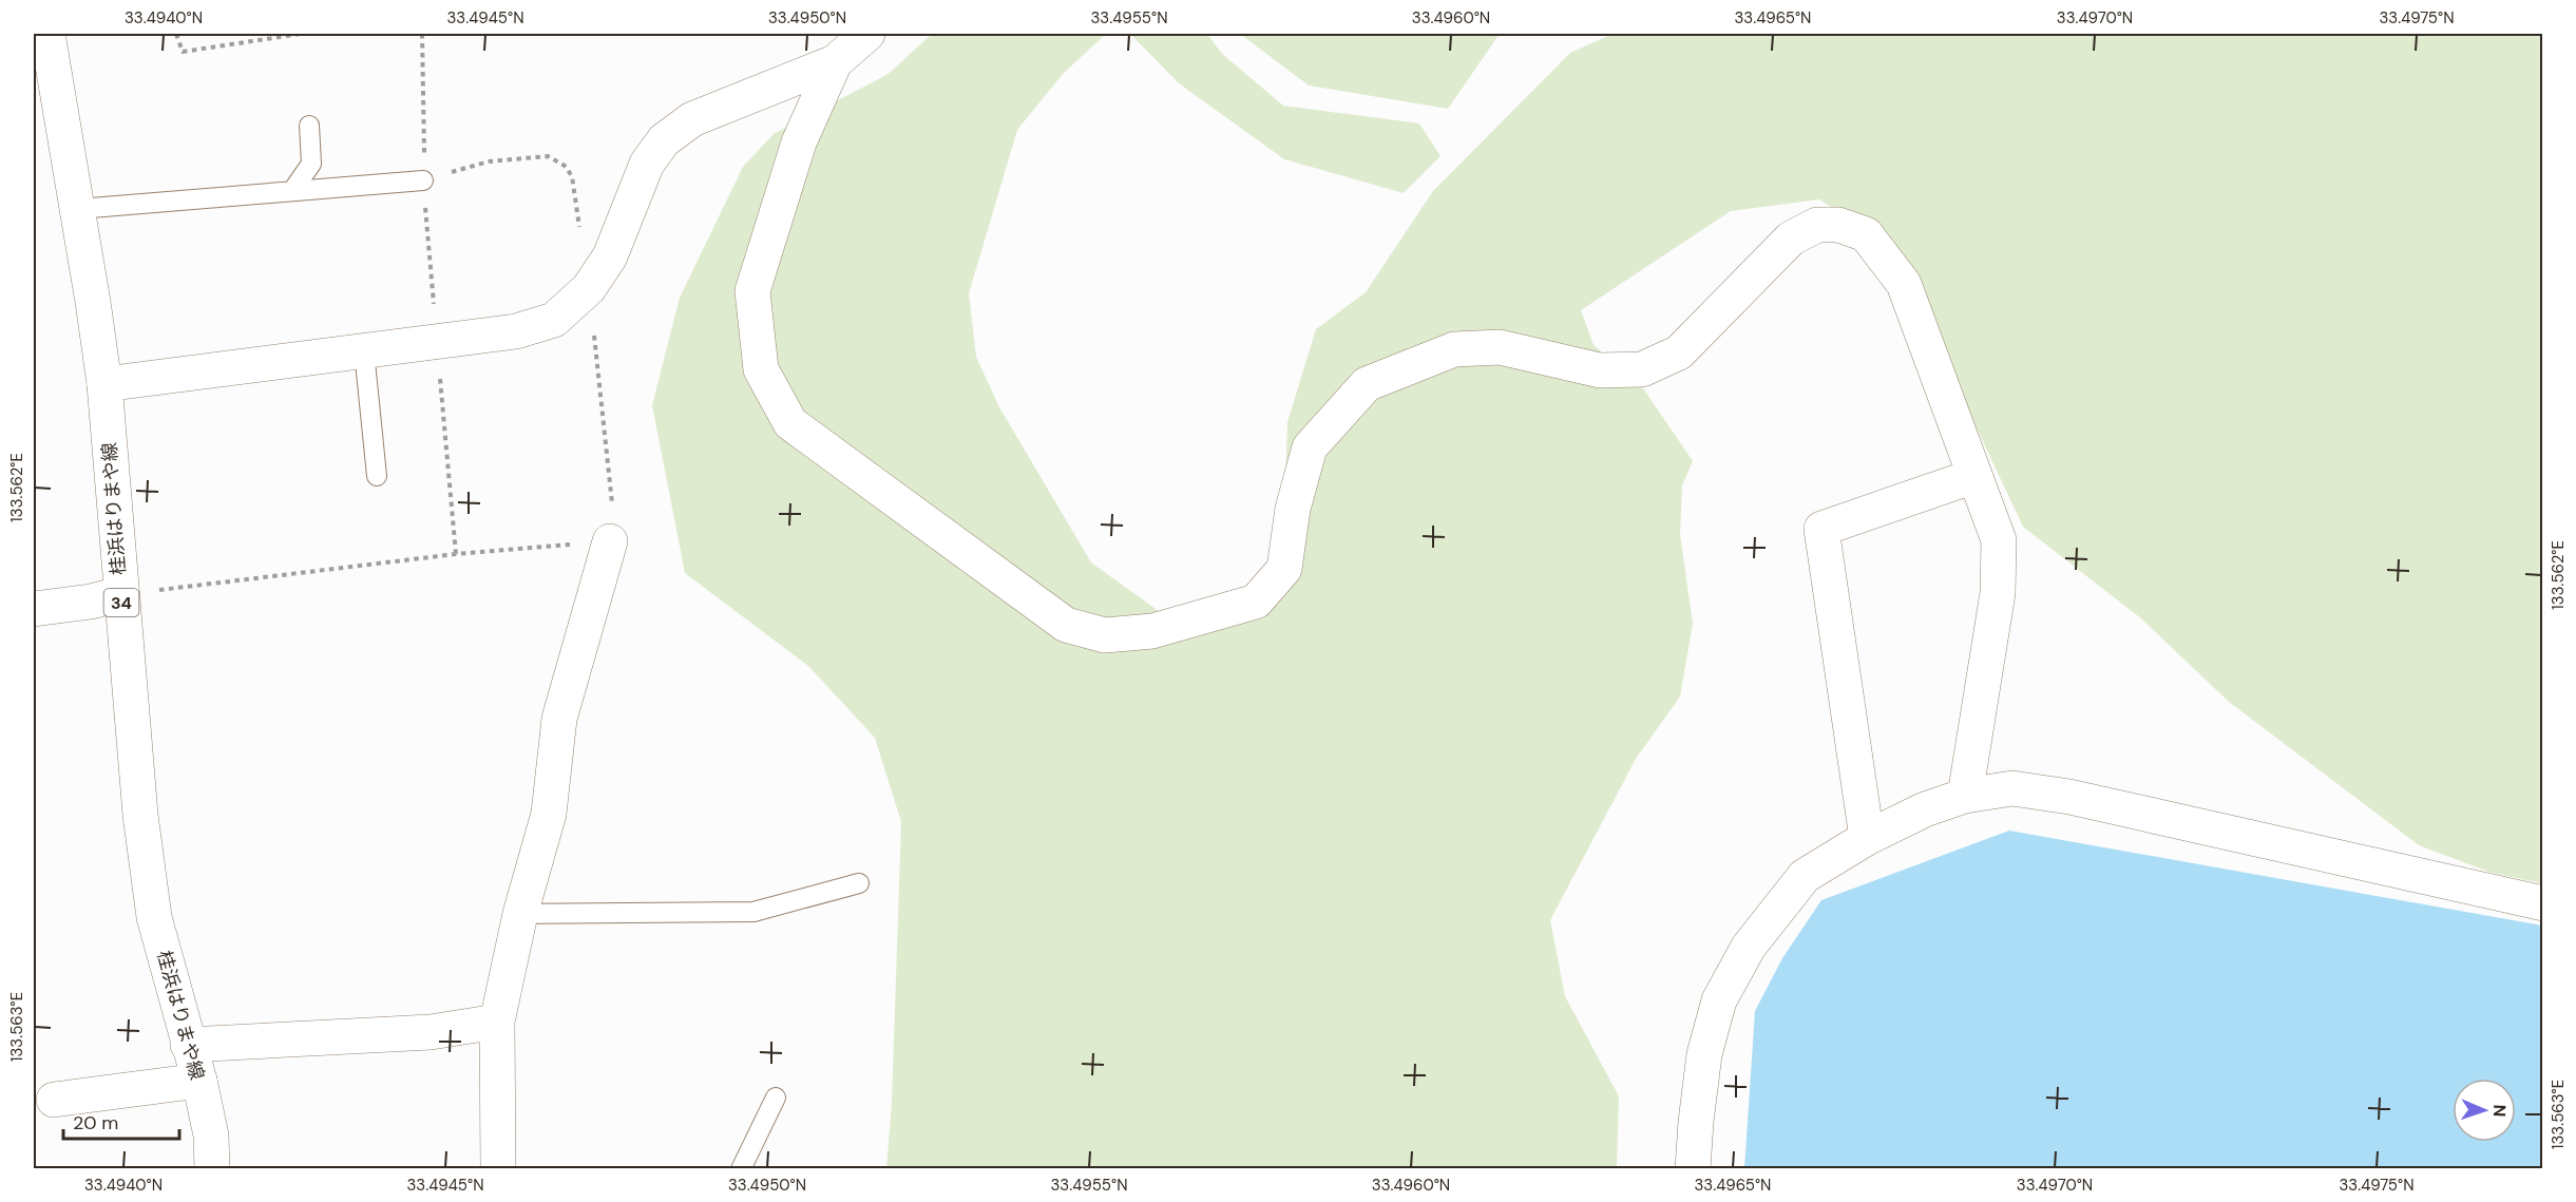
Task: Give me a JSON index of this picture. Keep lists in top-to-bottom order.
{
  "streets": {
    "street": ["桂浜はりまや線", "34"]
  },
  "scale_bar": "20 m",
  "north": "right",
  "coordinates": [
    "33.4940°N",
    "33.4945°N",
    "33.4950°N",
    "33.4955°N",
    "33.4960°N",
    "33.4965°N",
    "33.4970°N",
    "33.4975°N",
    "133.562°E",
    "133.563°E"
  ]
}
